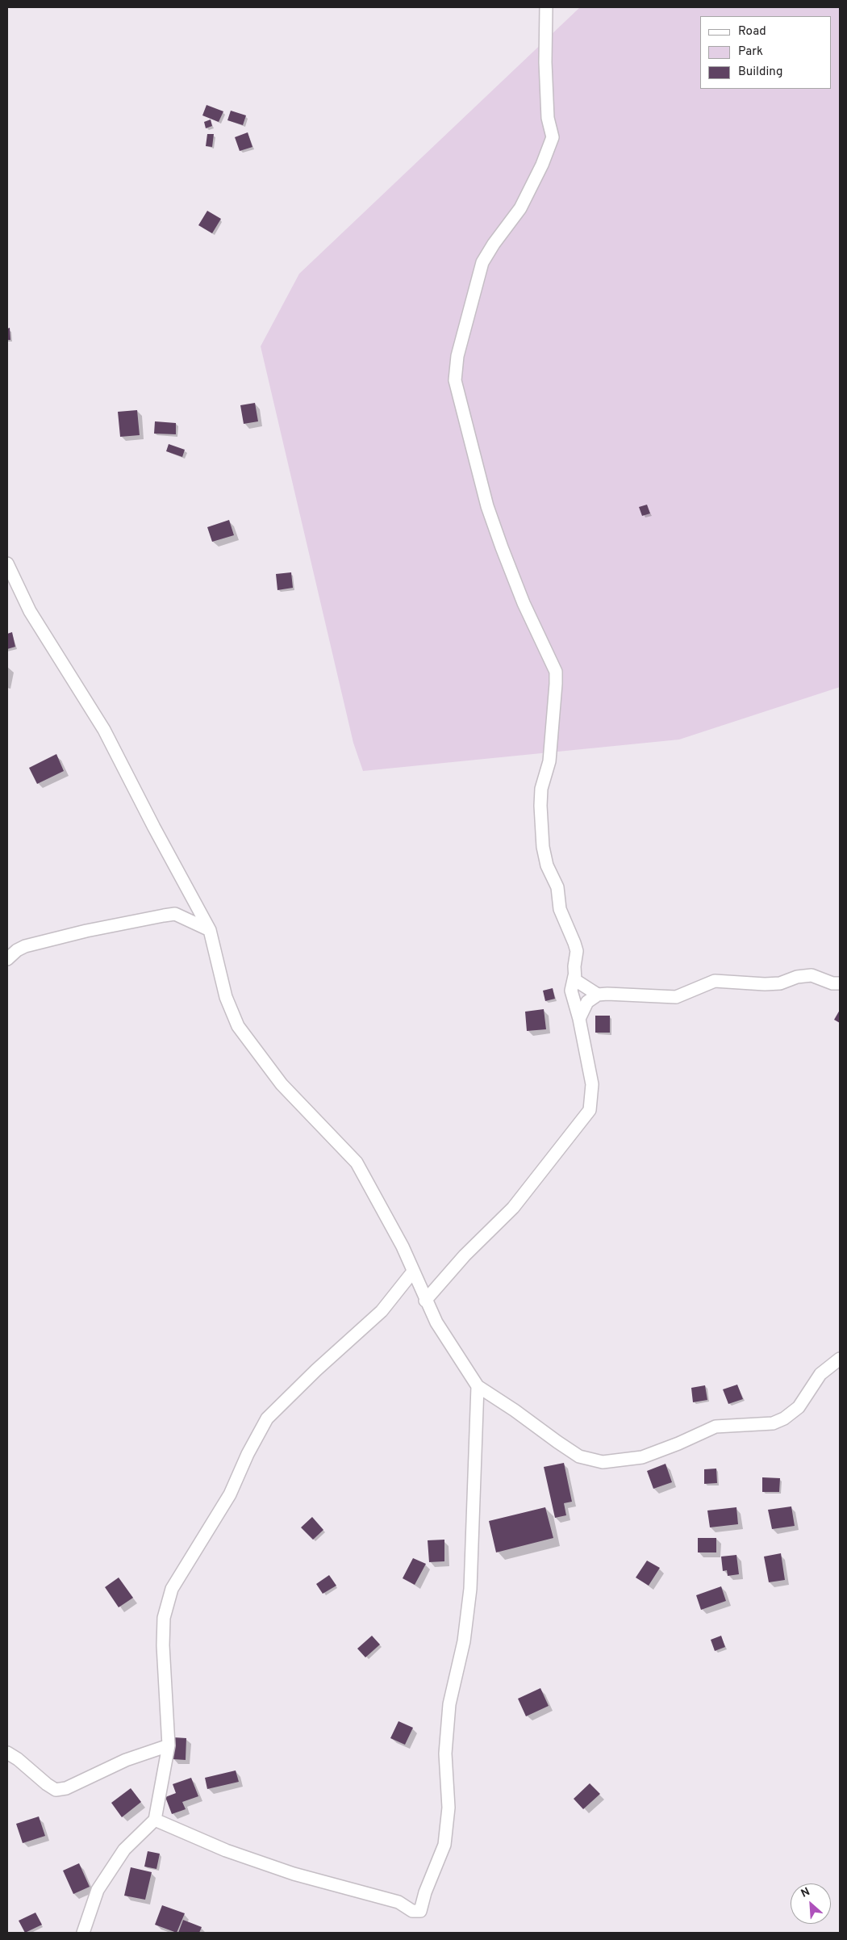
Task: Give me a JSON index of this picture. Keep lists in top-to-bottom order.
{
  "legend": ["Road", "Park", "Building"],
  "north": "top left"
}
